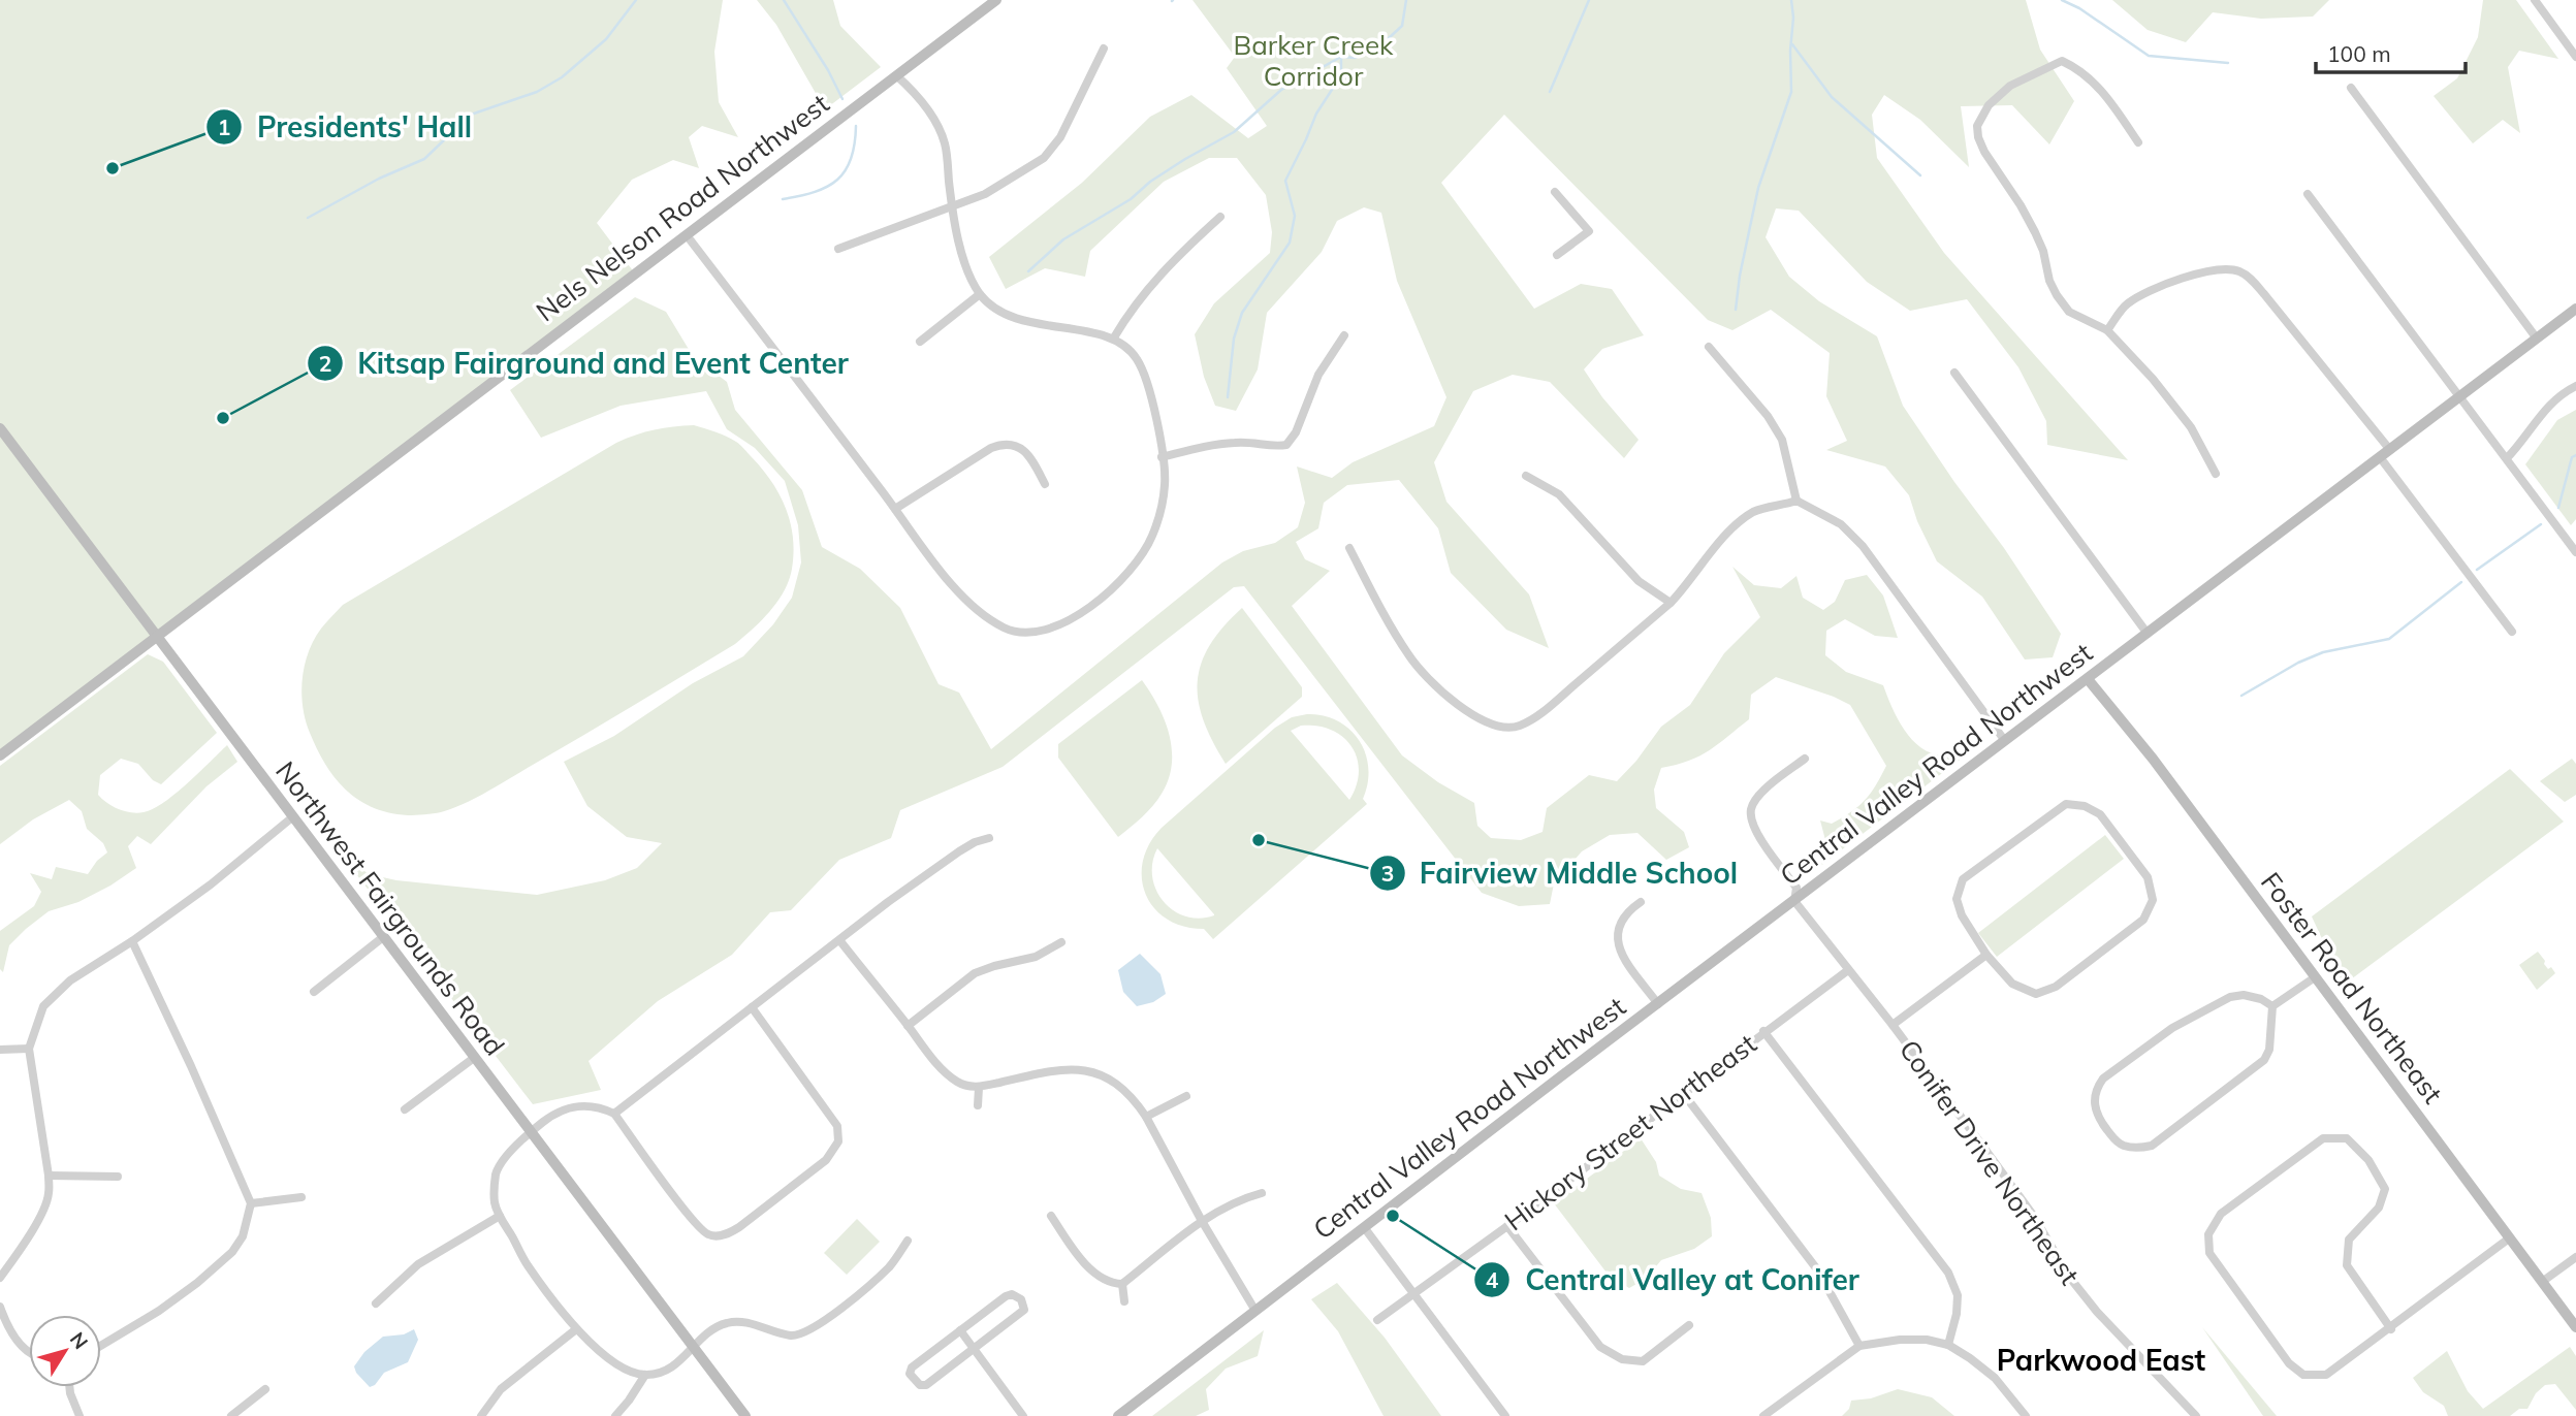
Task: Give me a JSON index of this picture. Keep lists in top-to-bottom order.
{
  "streets": {
    "main road": [
      "Nels Nelson Road Northwest",
      "Central Valley Road Northwest",
      "Northwest Fairgrounds Road",
      "Foster Road Northeast"
    ],
    "street": ["Hickory Street Northeast", "Conifer Drive Northeast"]
  },
  "crossings": [
    ["Nels Nelson Road Northwest", "Northwest Fairgrounds Road"],
    ["Central Valley Road Northwest", "Foster Road Northeast"],
    ["Central Valley Road Northwest", "Conifer Drive Northeast"],
    ["Hickory Street Northeast", "Conifer Drive Northeast"]
  ],
  "districts": ["Parkwood East"],
  "parks": ["Barker Creek Corridor"],
  "places": [
    "Presidents' Hall",
    "Kitsap Fairground and Event Center",
    "Fairview Middle School",
    "Central Valley at Conifer"
  ],
  "scale_bar": "100 m",
  "north": "top right"
}
